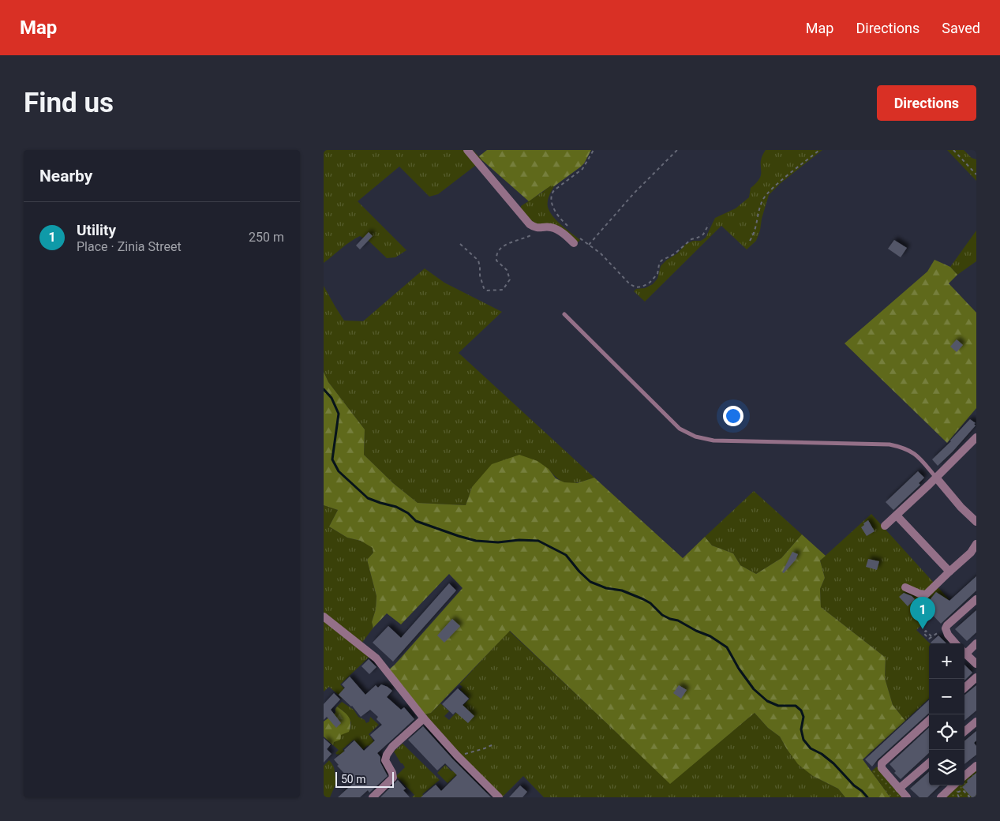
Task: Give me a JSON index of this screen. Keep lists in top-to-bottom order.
{
  "scale_bar": "50 m",
  "page": {
    "header": "Map",
    "nav": ["Map", "Directions", "Saved"],
    "buttons": "Directions",
    "title": "Find us",
    "heading": "Nearby",
    "list": [
      {
        "mark": "1",
        "name": "Utility",
        "note": "Place · Zinia Street",
        "value": "250 m"
      }
    ],
    "pins": "1",
    "map_buttons": ["+", "−"],
    "scale": "50 m"
  }
}
